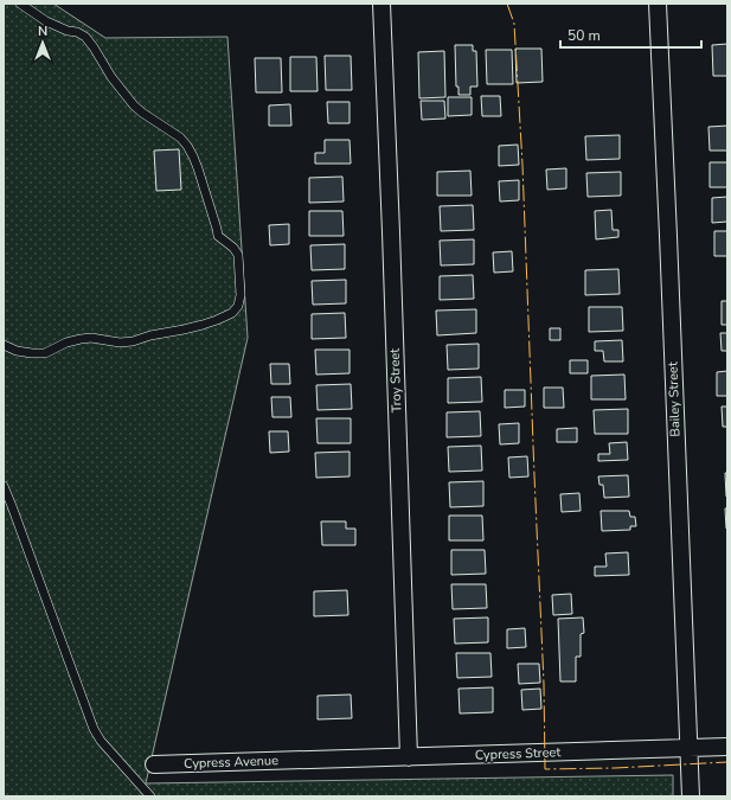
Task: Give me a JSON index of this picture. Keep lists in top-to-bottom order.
{
  "streets": {
    "street": [
      "Troy Street",
      "Bailey Street",
      "Cypress Street",
      "Cypress Avenue"
    ]
  },
  "crossings": [
    ["Troy Street", "Cypress Street"],
    ["Bailey Street", "Cypress Street"],
    ["Cypress Street", "Cypress Avenue"]
  ],
  "scale_bar": "50 m",
  "north": "top"
}
